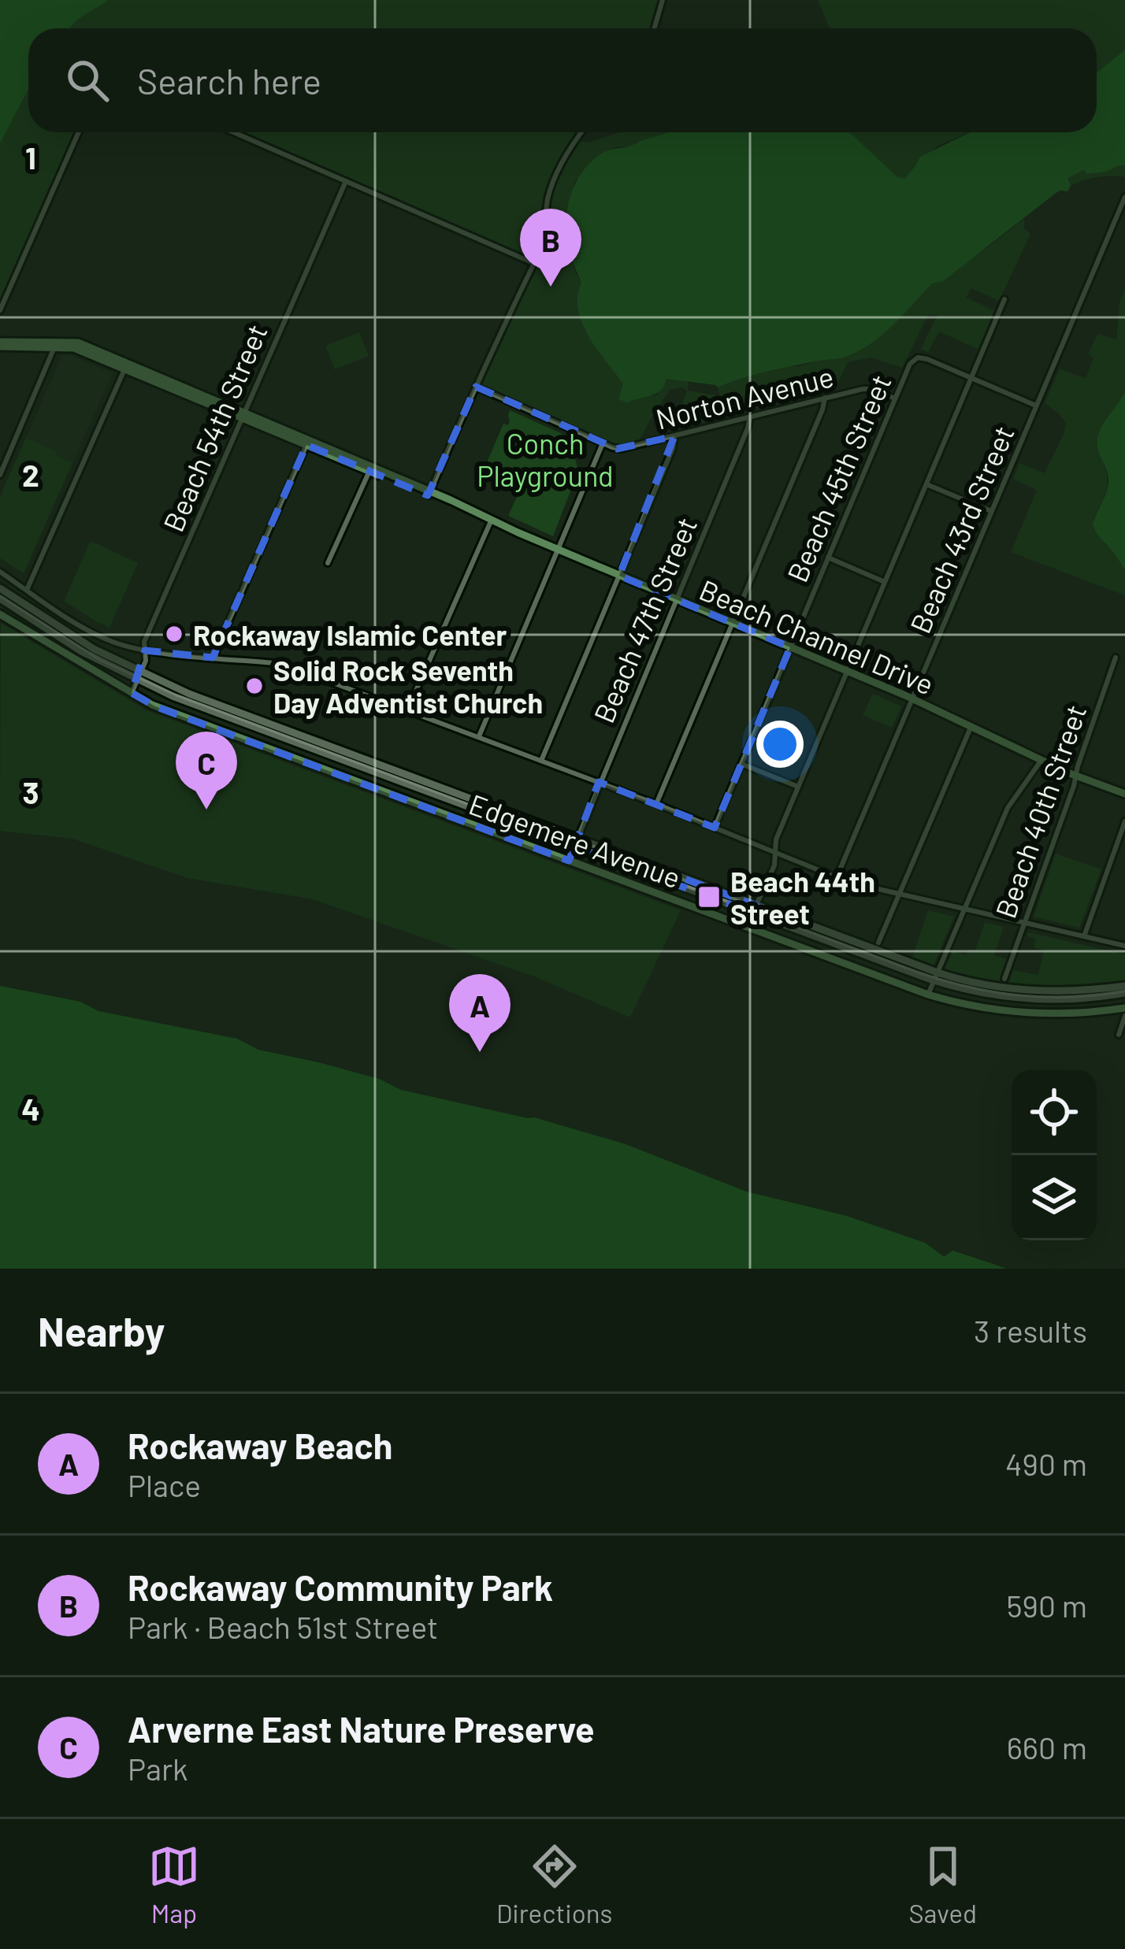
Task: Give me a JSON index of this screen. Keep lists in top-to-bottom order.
{
  "streets": {
    "main road": ["Beach Channel Drive", "Edgemere Avenue"],
    "street": [
      "Norton Avenue",
      "Beach 54th Street",
      "Beach 45th Street",
      "Beach 43rd Street",
      "Beach 47th Street",
      "Beach 40th Street"
    ]
  },
  "crossings": [
    ["Norton Avenue", "Beach 45th Street"],
    ["Norton Avenue", "Beach 47th Street"],
    ["Beach 54th Street", "Beach Channel Drive"],
    ["Beach 54th Street", "Edgemere Avenue"],
    ["Beach 45th Street", "Beach Channel Drive"],
    ["Beach 43rd Street", "Beach Channel Drive"],
    ["Beach 47th Street", "Beach Channel Drive"],
    ["Beach 47th Street", "Edgemere Avenue"],
    ["Beach Channel Drive", "Beach 40th Street"]
  ],
  "parks": ["Conch Playground"],
  "places": {
    "other": ["Rockaway Islamic Center", "Solid Rock Seventh Day Adventist Church"],
    "transit": ["Beach 44th Street"]
  },
  "page": {
    "search": "Search here",
    "pins": ["B", "C", "A"],
    "heading": ["Nearby", "3 results"],
    "list": [
      {
        "mark": "A",
        "name": "Rockaway Beach",
        "note": "Place",
        "value": "490 m"
      },
      {
        "mark": "B",
        "name": "Rockaway Community Park",
        "note": "Park · Beach 51st Street",
        "value": "590 m"
      },
      {
        "mark": "C",
        "name": "Arverne East Nature Preserve",
        "note": "Park",
        "value": "660 m"
      }
    ],
    "nav": ["Map", "Directions", "Saved"]
  },
  "grid": {
    "rows": [
      "1",
      "2",
      "3",
      "4"
    ]
  }
}
